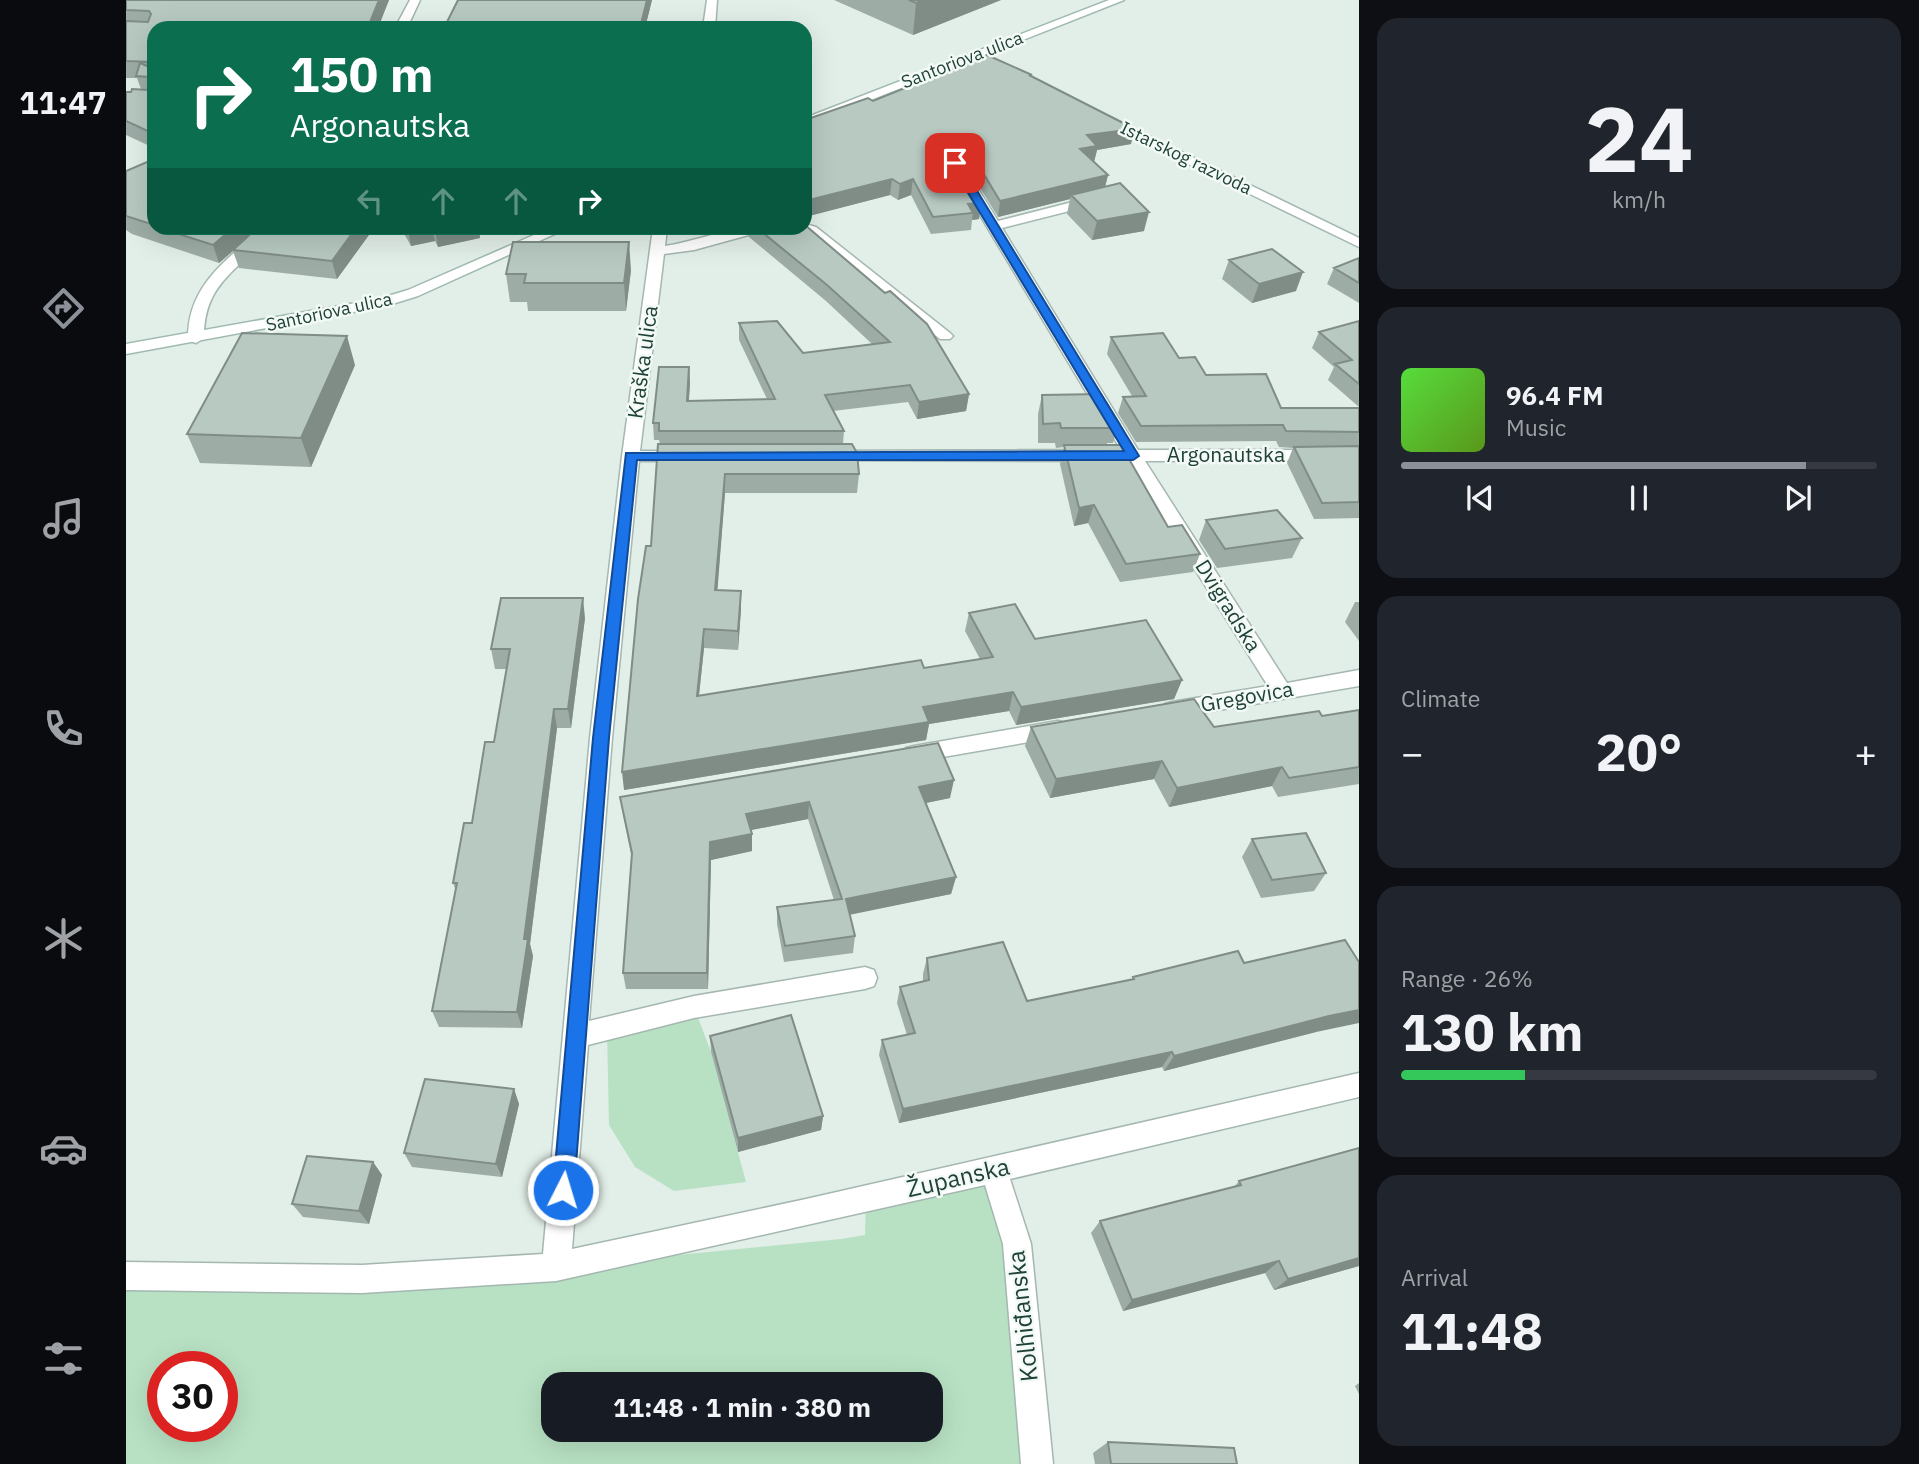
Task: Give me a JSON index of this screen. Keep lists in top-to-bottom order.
{
  "streets": {
    "street": [
      "Santoriova ulica",
      "Istarskog razvoda",
      "Kraška ulica",
      "Argonautska",
      "Dvigradska",
      "Gregovica",
      "Županska",
      "Kolhiđanska"
    ]
  },
  "crossings": [
    ["Kraška ulica", "Županska"],
    ["Argonautska", "Dvigradska"],
    ["Dvigradska", "Gregovica"],
    ["Županska", "Kolhiđanska"]
  ],
  "page": {
    "tabs": "11:47",
    "tile": [
      ["24", "km/h"],
      "Climate",
      ["Range · 26%", "130 km"],
      ["Arrival", "11:48"]
    ],
    "turn": ["150 m", "Argonautska"],
    "song": ["96.4 FM", "Music"],
    "heat": ["−", "20°", "+"],
    "limit": "30",
    "trip": "11:48 · 1 min · 380 m"
  }
}
